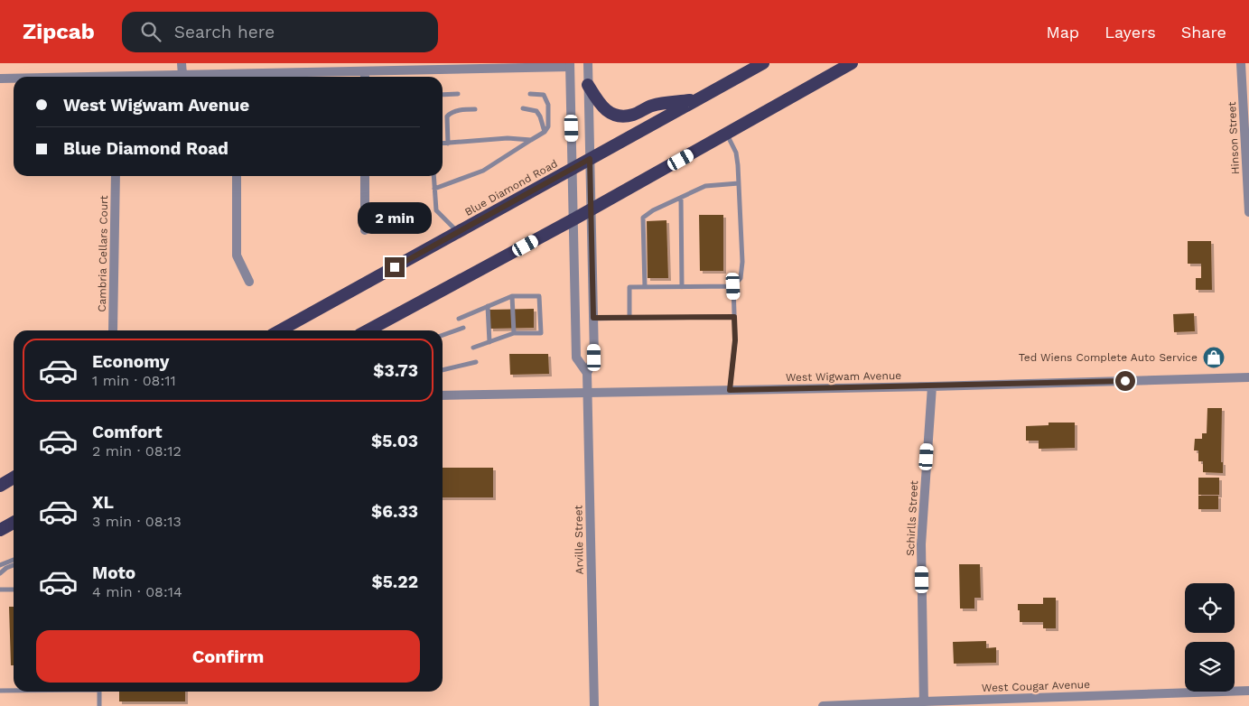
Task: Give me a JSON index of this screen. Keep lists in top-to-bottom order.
{
  "streets": {
    "highway": ["Blue Diamond Road"],
    "street": [
      "Hinson Street",
      "Cambria Cellars Court",
      "West Wigwam Avenue",
      "Schirlls Street",
      "Arville Street",
      "West Cougar Avenue"
    ]
  },
  "crossings": [
    ["Blue Diamond Road", "Arville Street"],
    ["West Wigwam Avenue", "Schirlls Street"],
    ["West Wigwam Avenue", "Arville Street"],
    ["Schirlls Street", "West Cougar Avenue"]
  ],
  "places": {
    "shop": ["Ted Wiens Complete Auto Service"]
  },
  "page": {
    "header": "Zipcab",
    "search": "Search here",
    "nav": ["Map", "Layers", "Share"],
    "banner": ["West Wigwam Avenue", "Blue Diamond Road"],
    "bubble": "2 min",
    "list": [
      {
        "name": "Economy",
        "note": "1 min · 08:11",
        "value": "$3.73"
      },
      {
        "name": "Comfort",
        "note": "2 min · 08:12",
        "value": "$5.03"
      },
      {
        "name": "XL",
        "note": "3 min · 08:13",
        "value": "$6.33"
      },
      {
        "name": "Moto",
        "note": "4 min · 08:14",
        "value": "$5.22"
      }
    ],
    "buttons": "Confirm"
  }
}
